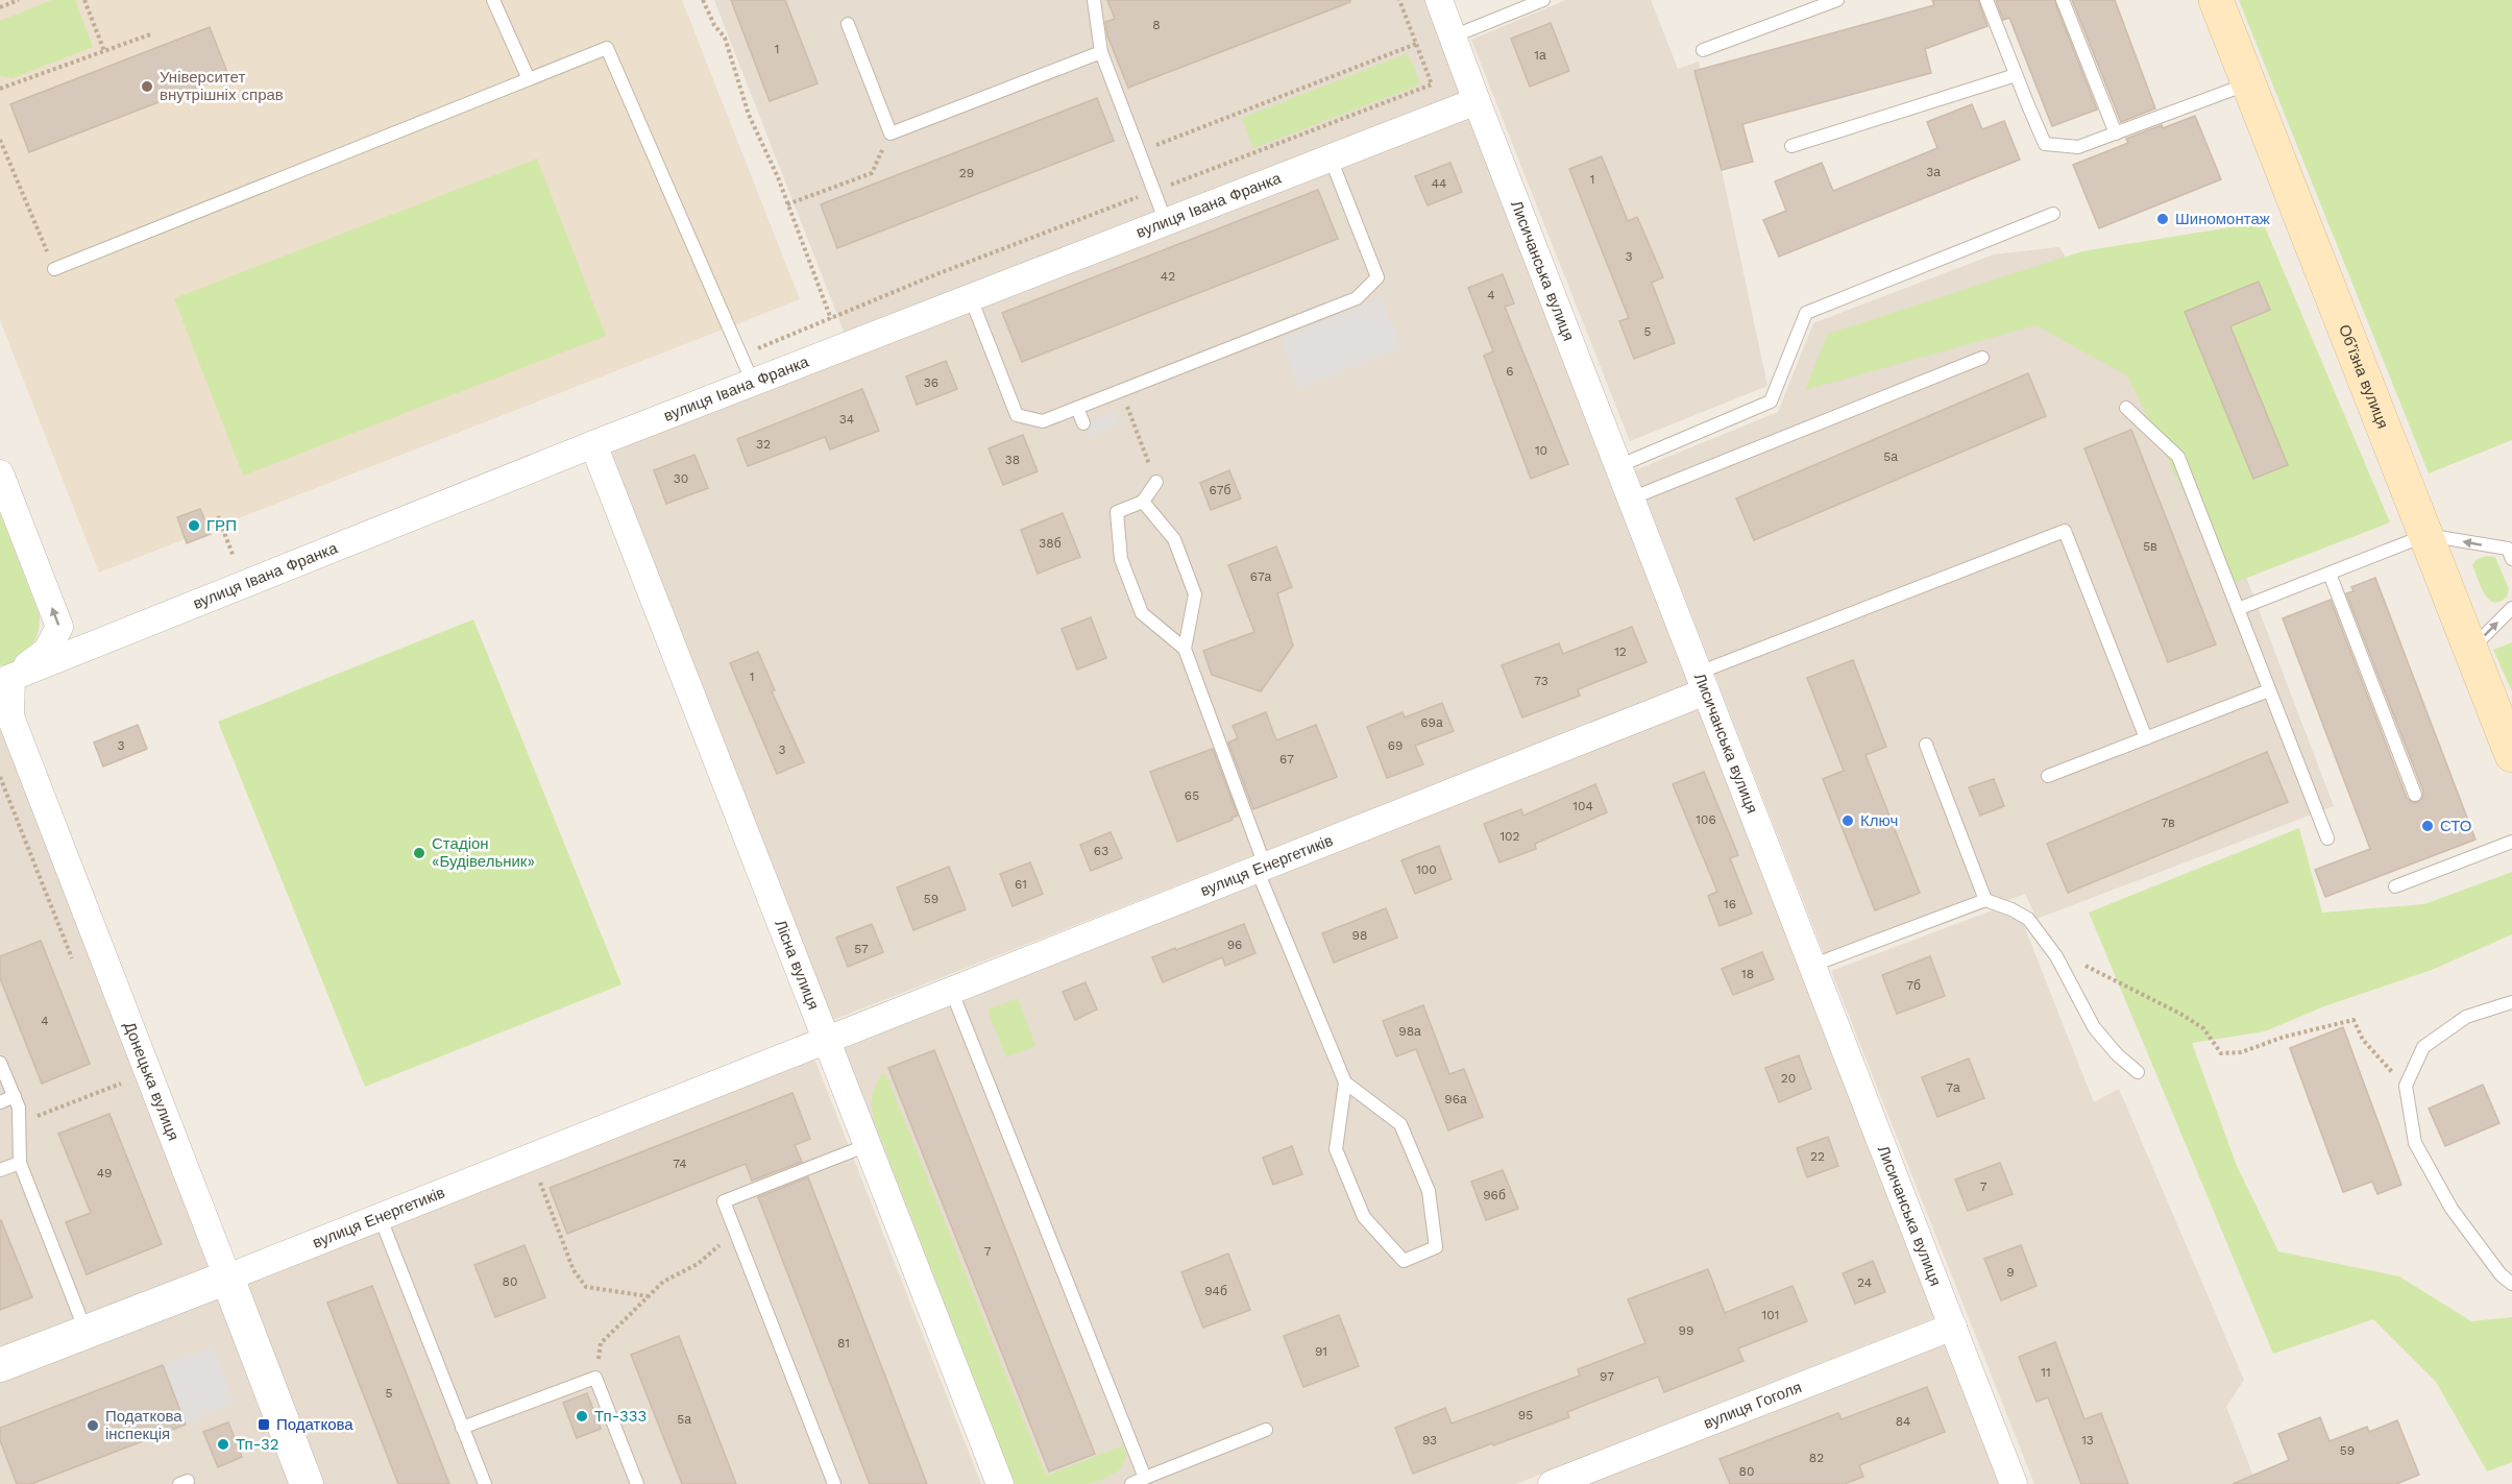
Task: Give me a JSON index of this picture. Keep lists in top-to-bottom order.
{
  "streets": {
    "main road": ["Об’їзна вулиця"],
    "street": [
      "вулиця Івана Франка",
      "Лисичанська вулиця",
      "вулиця Енергетиків",
      "Лісна вулиця",
      "Донецька вулиця",
      "вулиця Гоголя"
    ]
  },
  "crossings": [
    ["вулиця Івана Франка", "Лисичанська вулиця"],
    ["вулиця Івана Франка", "Лісна вулиця"],
    ["вулиця Івана Франка", "Донецька вулиця"],
    ["Лисичанська вулиця", "вулиця Енергетиків"],
    ["Лисичанська вулиця", "вулиця Гоголя"],
    ["вулиця Енергетиків", "Лісна вулиця"],
    ["вулиця Енергетиків", "Донецька вулиця"]
  ],
  "places": {
    "other": [
      "Університет внутрішніх справ",
      "Шиномонтаж",
      "ГРП",
      "Ключ",
      "СТО",
      "Стадіон «Будівельник»",
      "Тп-333",
      "Податкова інспекція",
      "Тп-32"
    ],
    "transit": ["Податкова"]
  },
  "house_numbers": [
    "8",
    "1",
    "1а",
    "3а",
    "29",
    "1",
    "44",
    "3",
    "42",
    "4",
    "5",
    "6",
    "36",
    "34",
    "32",
    "10",
    "5а",
    "38",
    "30",
    "67б",
    "38б",
    "5в",
    "67а",
    "12",
    "1",
    "73",
    "69а",
    "3",
    "69",
    "3",
    "67",
    "65",
    "104",
    "106",
    "7в",
    "102",
    "63",
    "100",
    "61",
    "59",
    "16",
    "98",
    "96",
    "57",
    "18",
    "7б",
    "4",
    "98а",
    "20",
    "7а",
    "96а",
    "22",
    "74",
    "49",
    "7",
    "96б",
    "7",
    "9",
    "80",
    "24",
    "94б",
    "101",
    "99",
    "81",
    "91",
    "11",
    "97",
    "5",
    "95",
    "5а",
    "84",
    "93",
    "13",
    "59",
    "82",
    "80"
  ]
}
